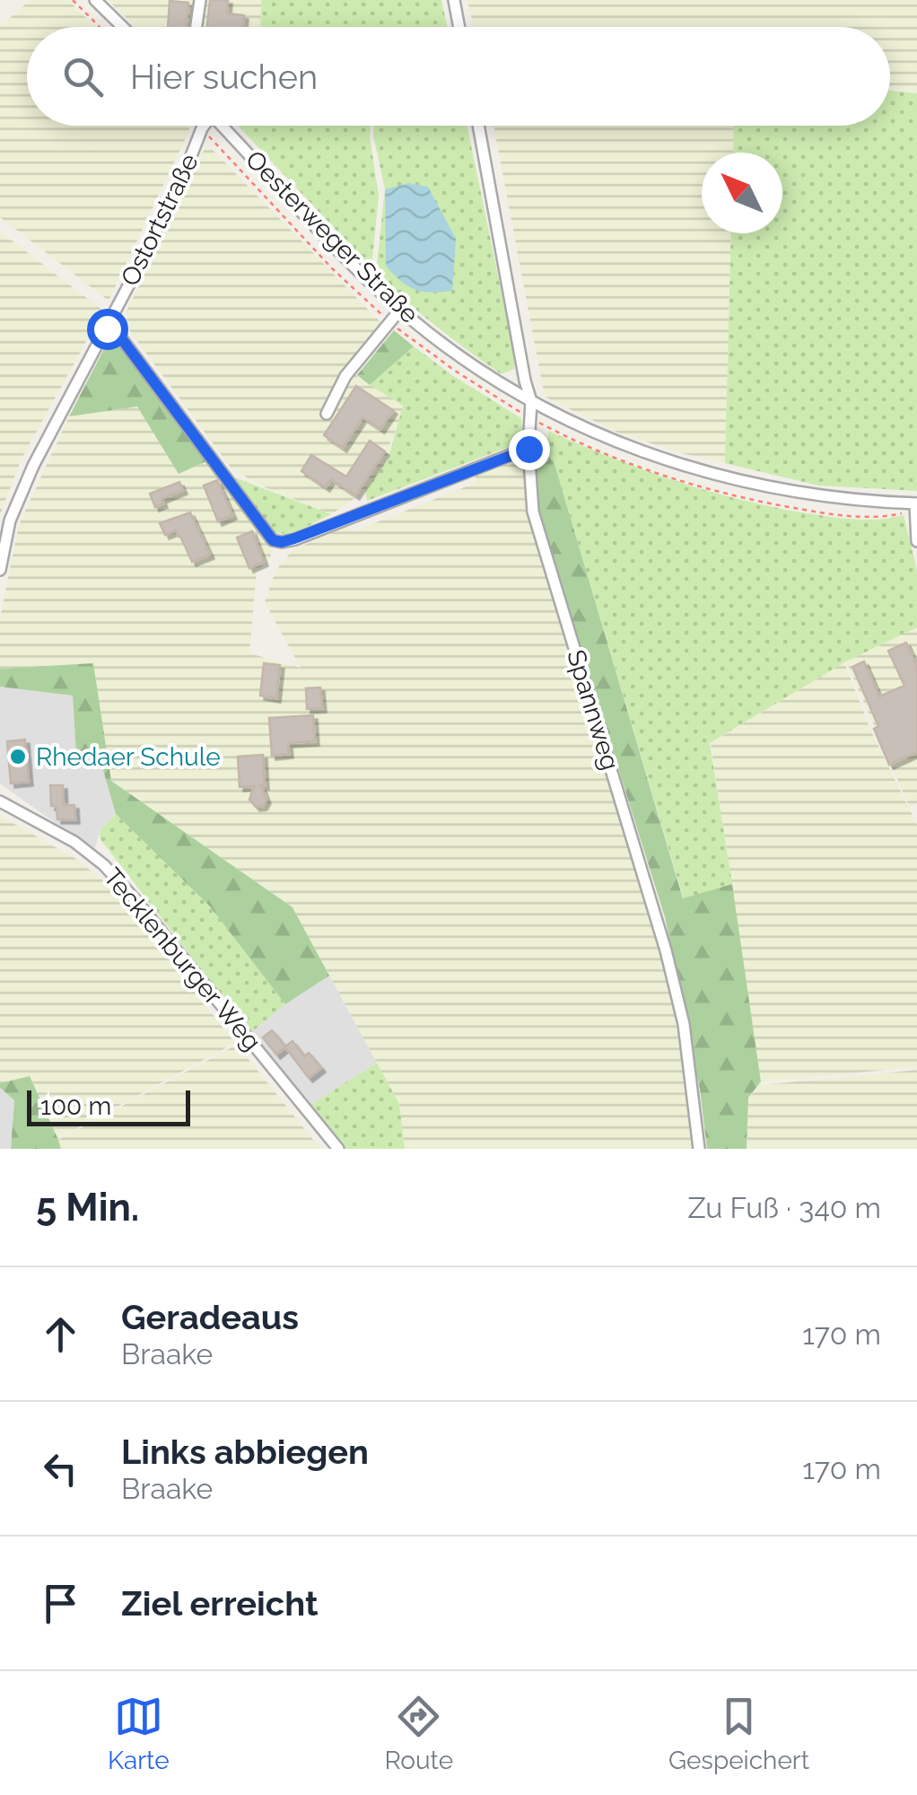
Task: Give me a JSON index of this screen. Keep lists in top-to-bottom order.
{
  "streets": {
    "street": [
      "Ostortstraße",
      "Oesterweger Straße",
      "Spannweg",
      "Tecklenburger Weg"
    ]
  },
  "crossings": [
    ["Oesterweger Straße", "Spannweg"]
  ],
  "places": ["Rhedaer Schule"],
  "scale_bar": "100 m",
  "north": "top left",
  "page": {
    "search": "Hier suchen",
    "scale": "100 m",
    "heading": ["5 Min.", "Zu Fuß · 340 m"],
    "list": [
      ["Geradeaus", "Braake", "170 m"],
      ["Links abbiegen", "Braake", "170 m"],
      "Ziel erreicht"
    ],
    "nav": ["Karte", "Route", "Gespeichert"]
  }
}
